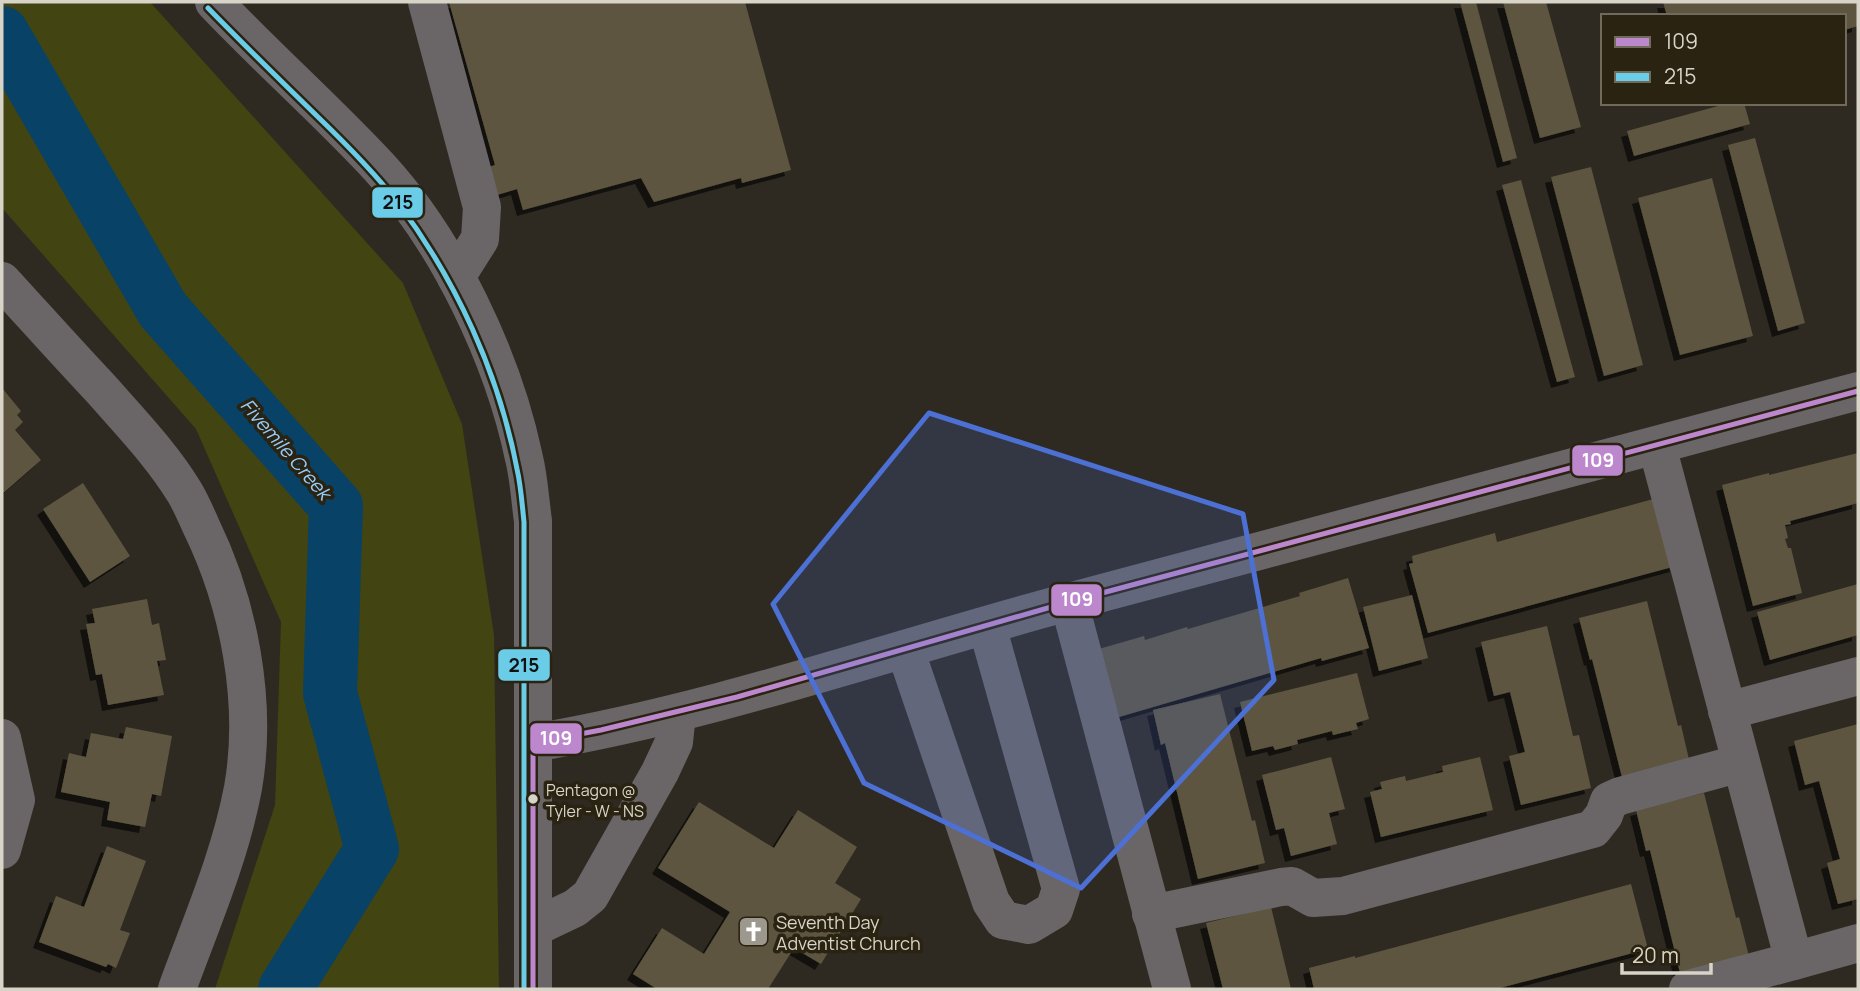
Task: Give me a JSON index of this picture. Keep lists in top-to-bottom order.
{
  "water": ["Fivemile Creek"],
  "places": {
    "other": ["Pentagon @ Tyler - W - NS"],
    "church": ["Seventh Day Adventist Church"]
  },
  "lines": ["transit line 215", "transit line 109"],
  "legend": ["109", "215"],
  "scale_bar": "20 m"
}
